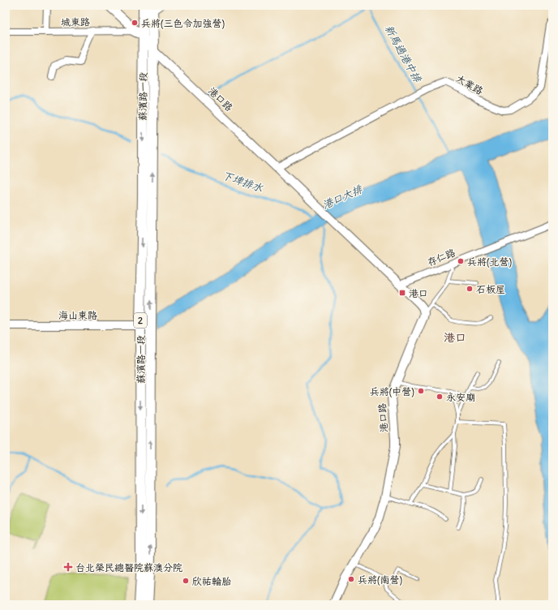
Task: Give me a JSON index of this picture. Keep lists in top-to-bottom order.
{
  "streets": {
    "main road": ["蘇濱路一段", "2"],
    "street": [
      "城東路",
      "大業路",
      "港口路",
      "存仁路",
      "海山東路"
    ]
  },
  "crossings": [
    ["城東路", "蘇濱路一段"],
    ["城東路", "港口路"],
    ["城東路", "2"],
    ["大業路", "港口路"],
    ["蘇濱路一段", "港口路"],
    ["蘇濱路一段", "海山東路"],
    ["蘇濱路一段", "2"],
    ["港口路", "存仁路"],
    ["港口路", "2"]
  ],
  "districts": ["港口"],
  "water": ["新馬過港中排", "下埤排水", "港口大排"],
  "places": {
    "other": [
      "兵將(三色令加強營)",
      "兵將(北營)",
      "石板屋",
      "兵將(中營)",
      "永安廟",
      "兵將(南營)",
      "欣祐輪胎"
    ],
    "transit": ["港口"],
    "health": ["台北榮民總醫院蘇澳分院"]
  }
}
